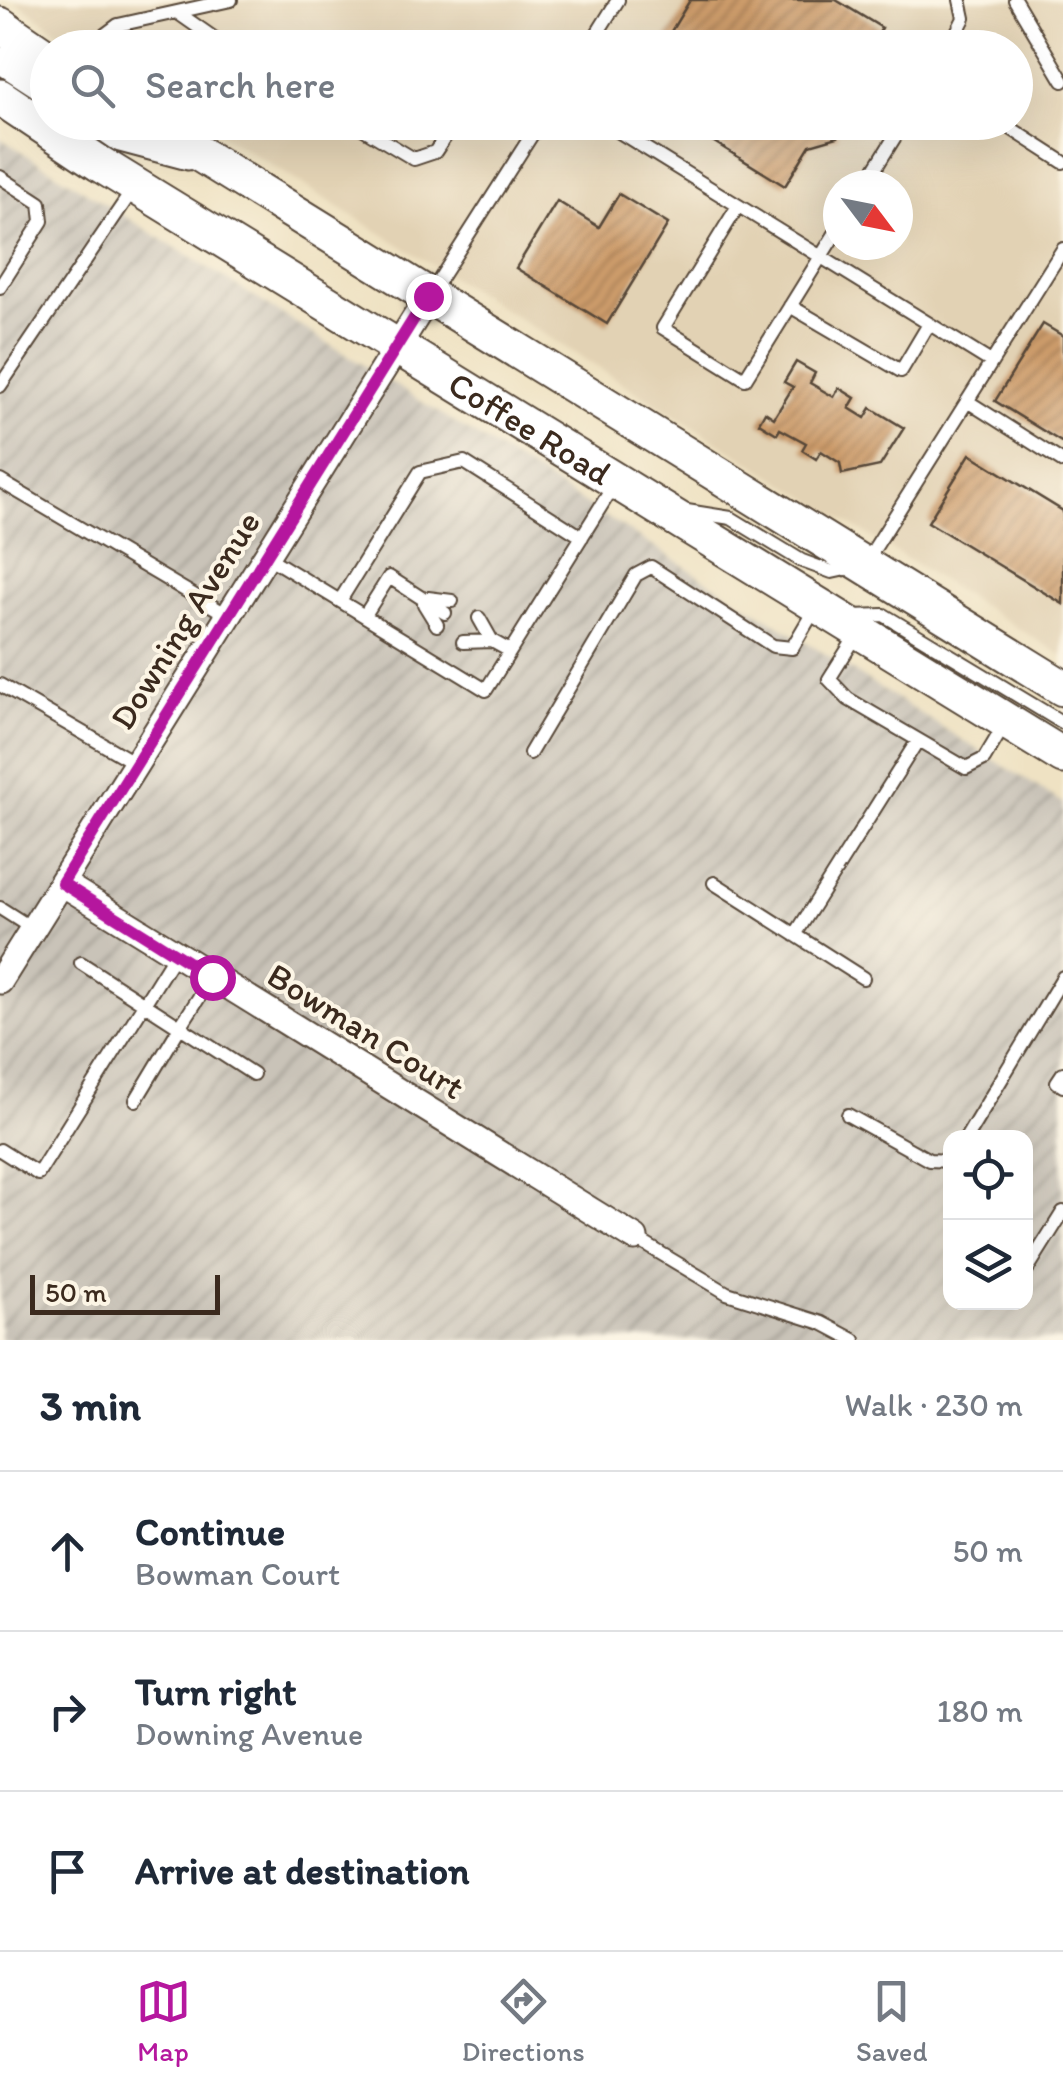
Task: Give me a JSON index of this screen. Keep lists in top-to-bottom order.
{
  "streets": {
    "main road": ["Coffee Road"],
    "street": ["Downing Avenue", "Bowman Court"]
  },
  "crossings": [
    ["Coffee Road", "Downing Avenue"],
    ["Downing Avenue", "Bowman Court"]
  ],
  "scale_bar": "50 m",
  "north": "bottom right",
  "page": {
    "search": "Search here",
    "scale": "50 m",
    "heading": ["3 min", "Walk · 230 m"],
    "list": [
      ["Continue", "Bowman Court", "50 m"],
      ["Turn right", "Downing Avenue", "180 m"],
      "Arrive at destination"
    ],
    "nav": ["Map", "Directions", "Saved"]
  }
}
